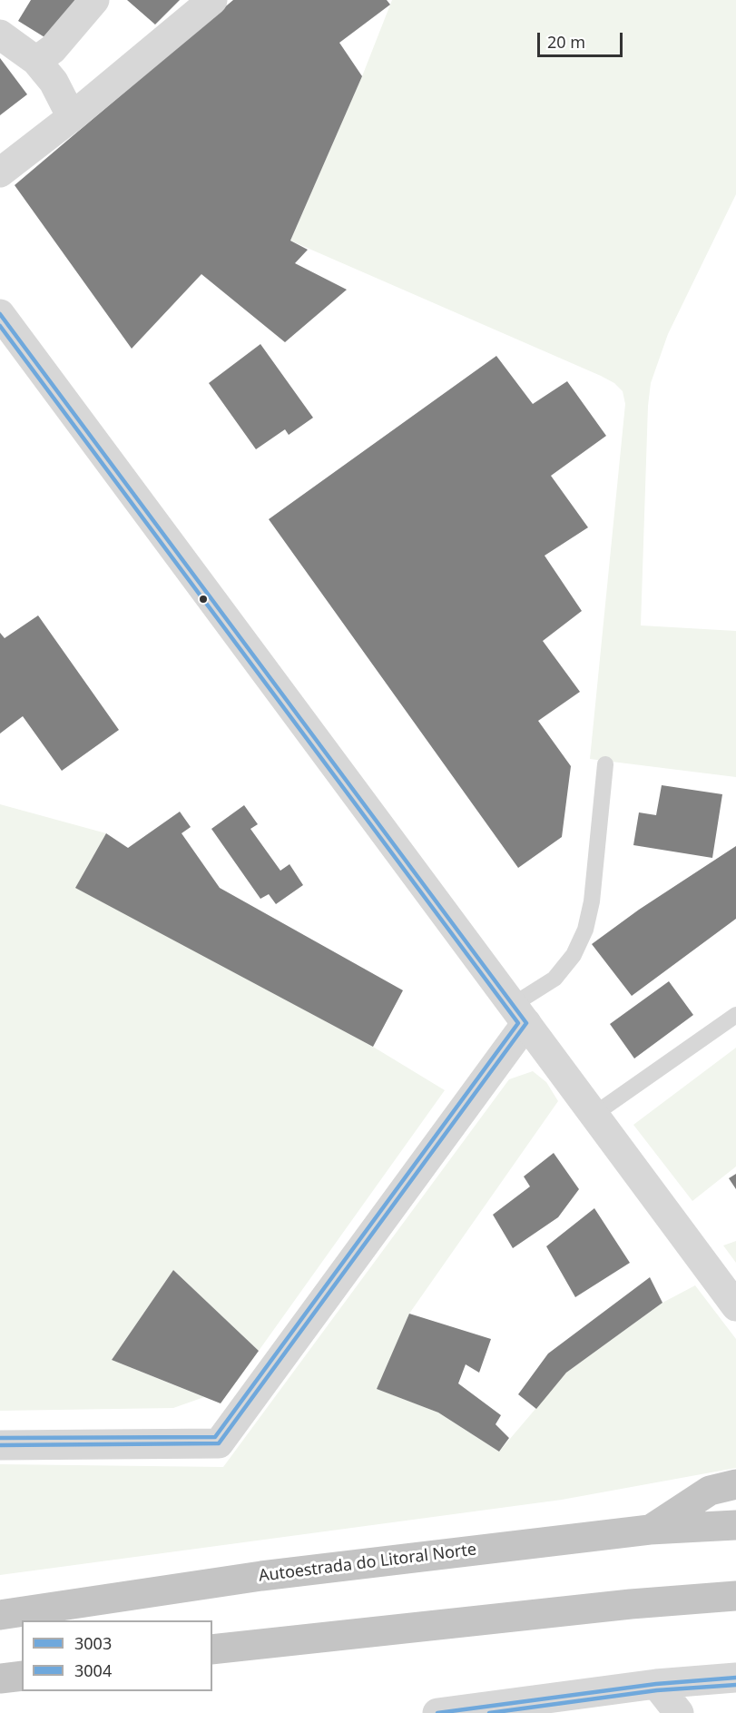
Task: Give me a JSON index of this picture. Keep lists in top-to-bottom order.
{
  "streets": {
    "highway": ["Autoestrada do Litoral Norte"]
  },
  "lines": ["transit line 3003", "transit line 3004"],
  "legend": ["3003", "3004"],
  "scale_bar": "20 m"
}
